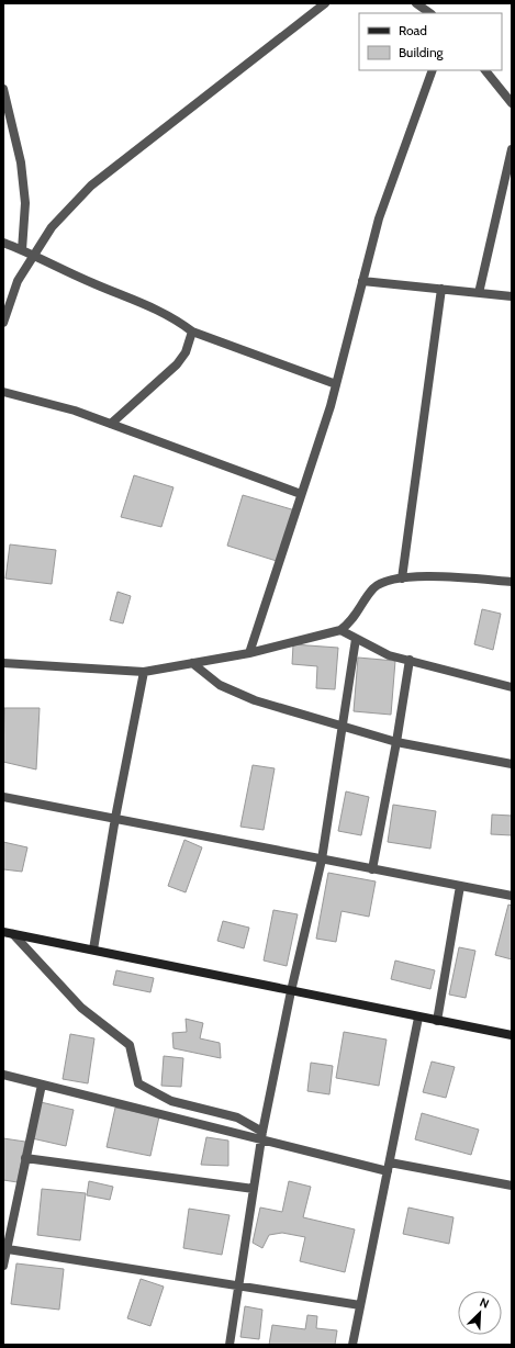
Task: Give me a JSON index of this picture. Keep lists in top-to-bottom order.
{
  "legend": ["Road", "Building"],
  "north": "top right"
}
